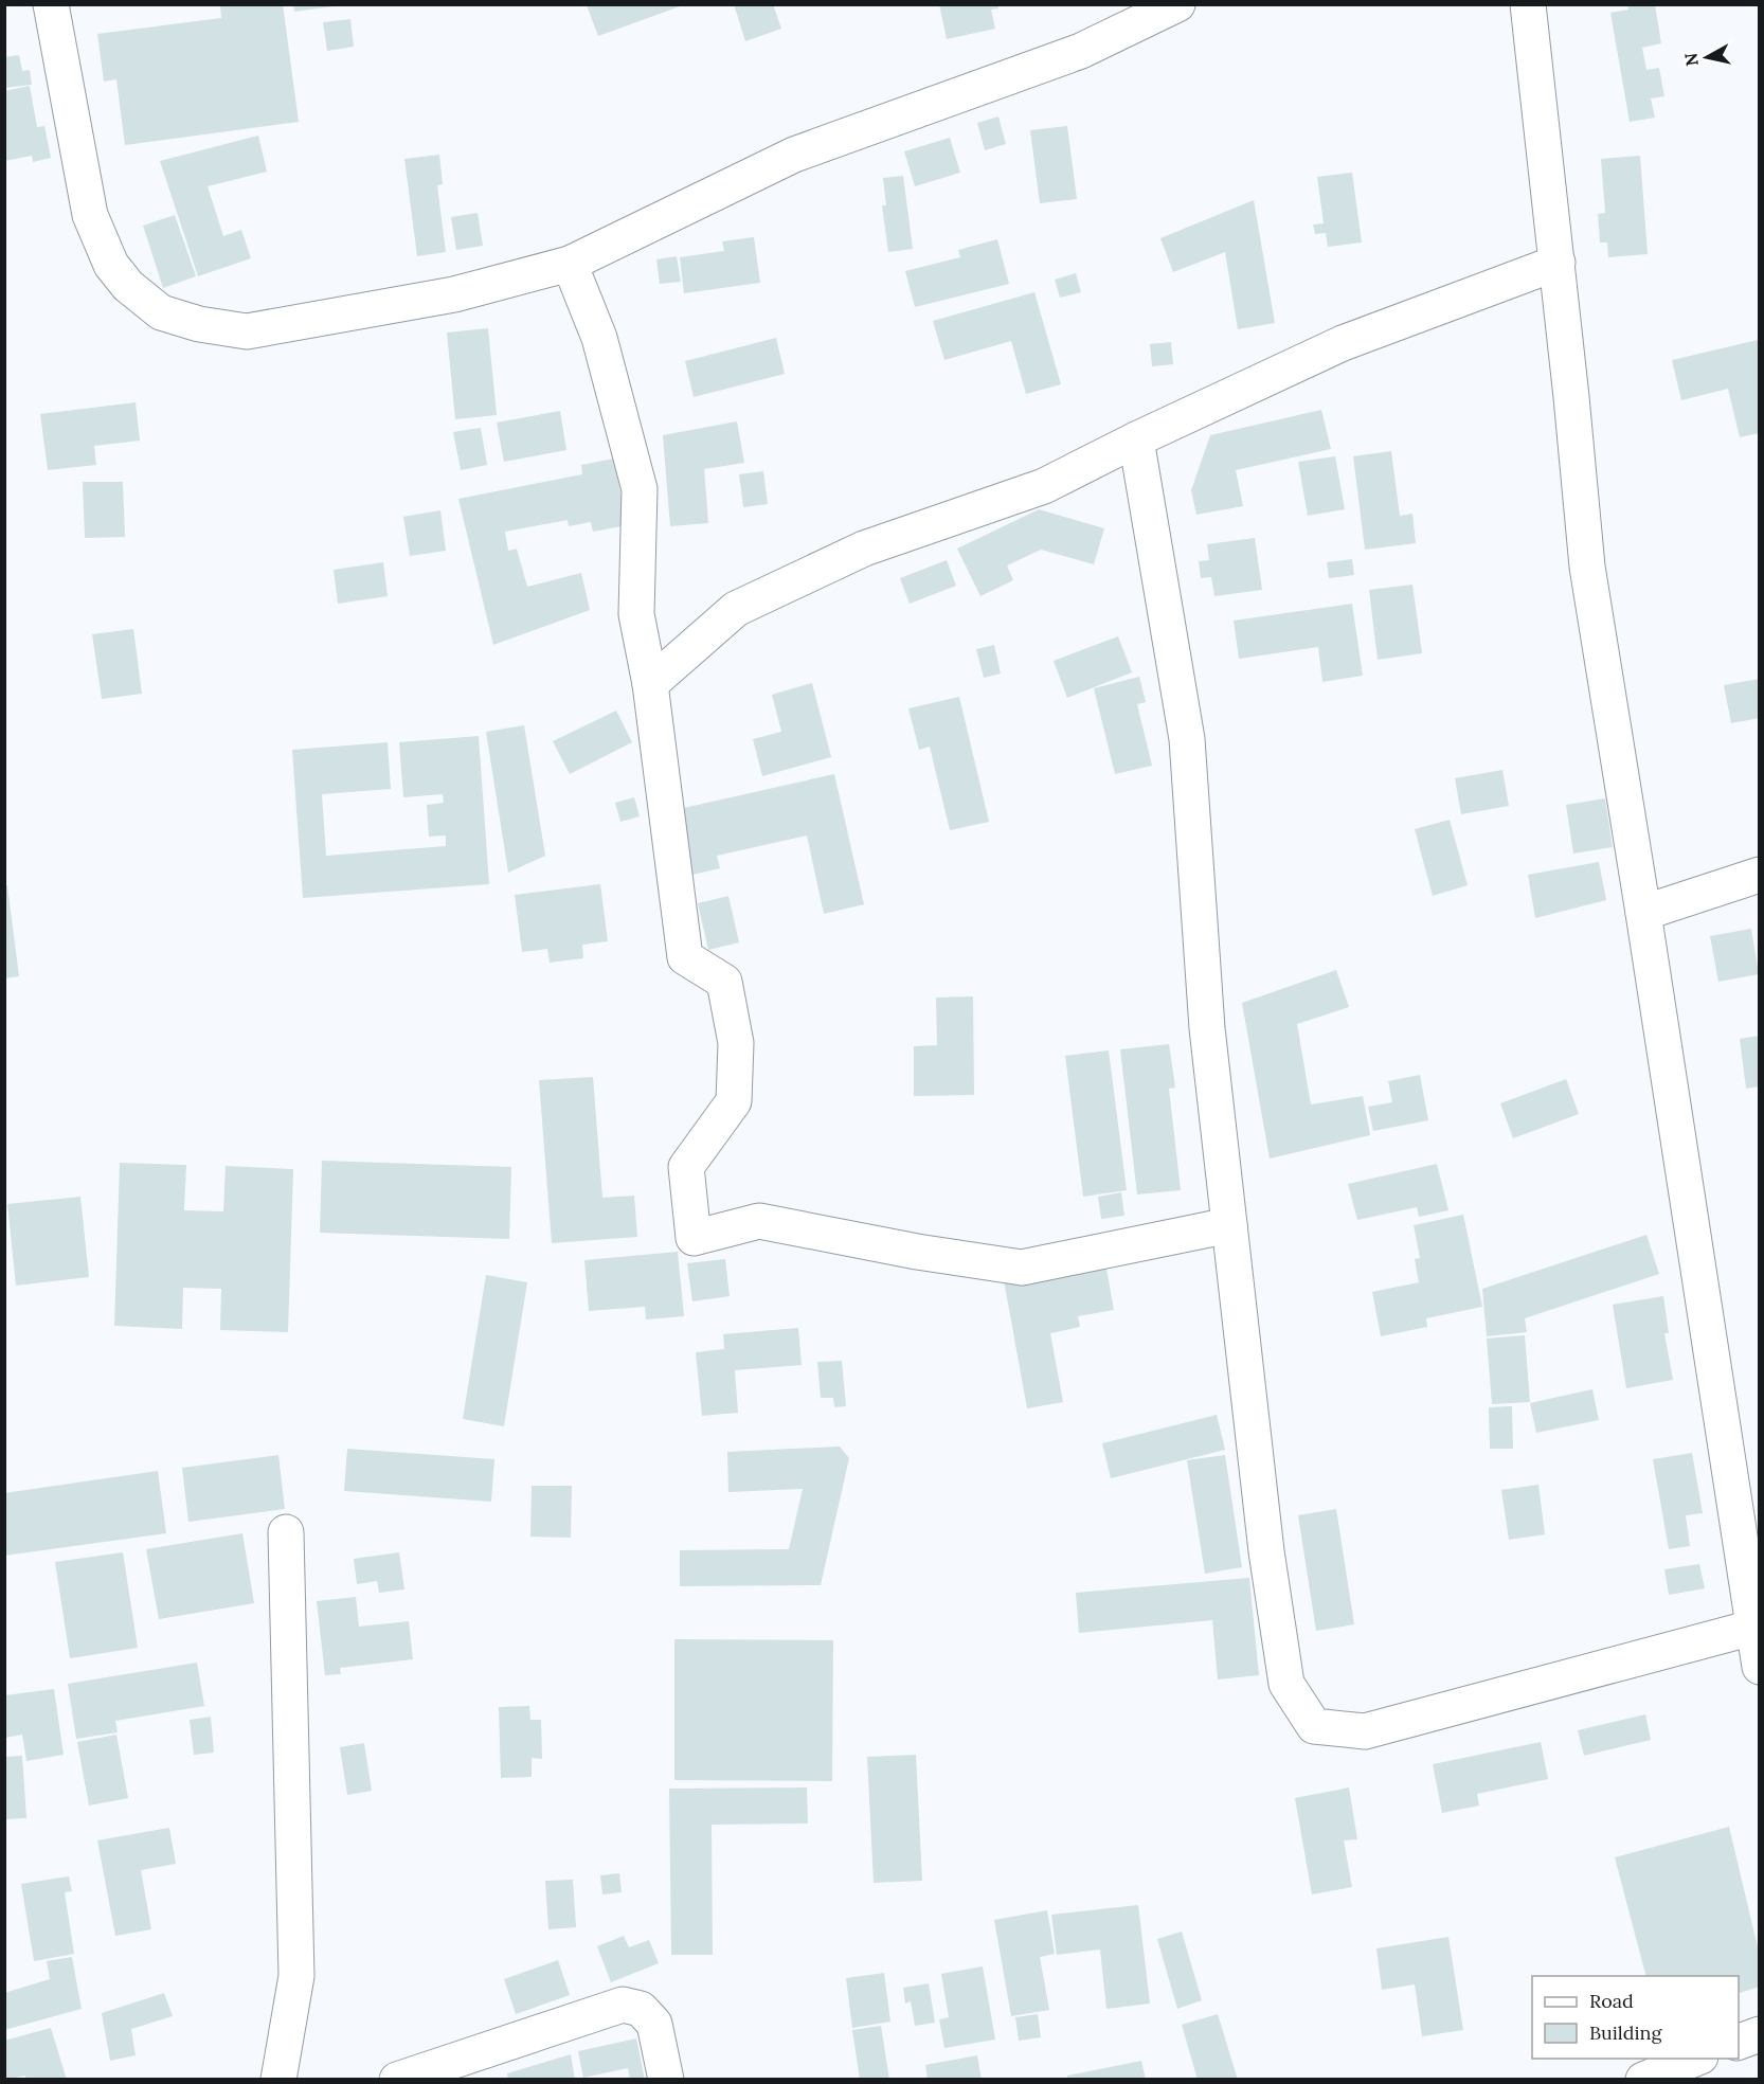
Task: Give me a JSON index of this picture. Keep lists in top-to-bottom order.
{
  "legend": ["Road", "Building"],
  "north": "left"
}
